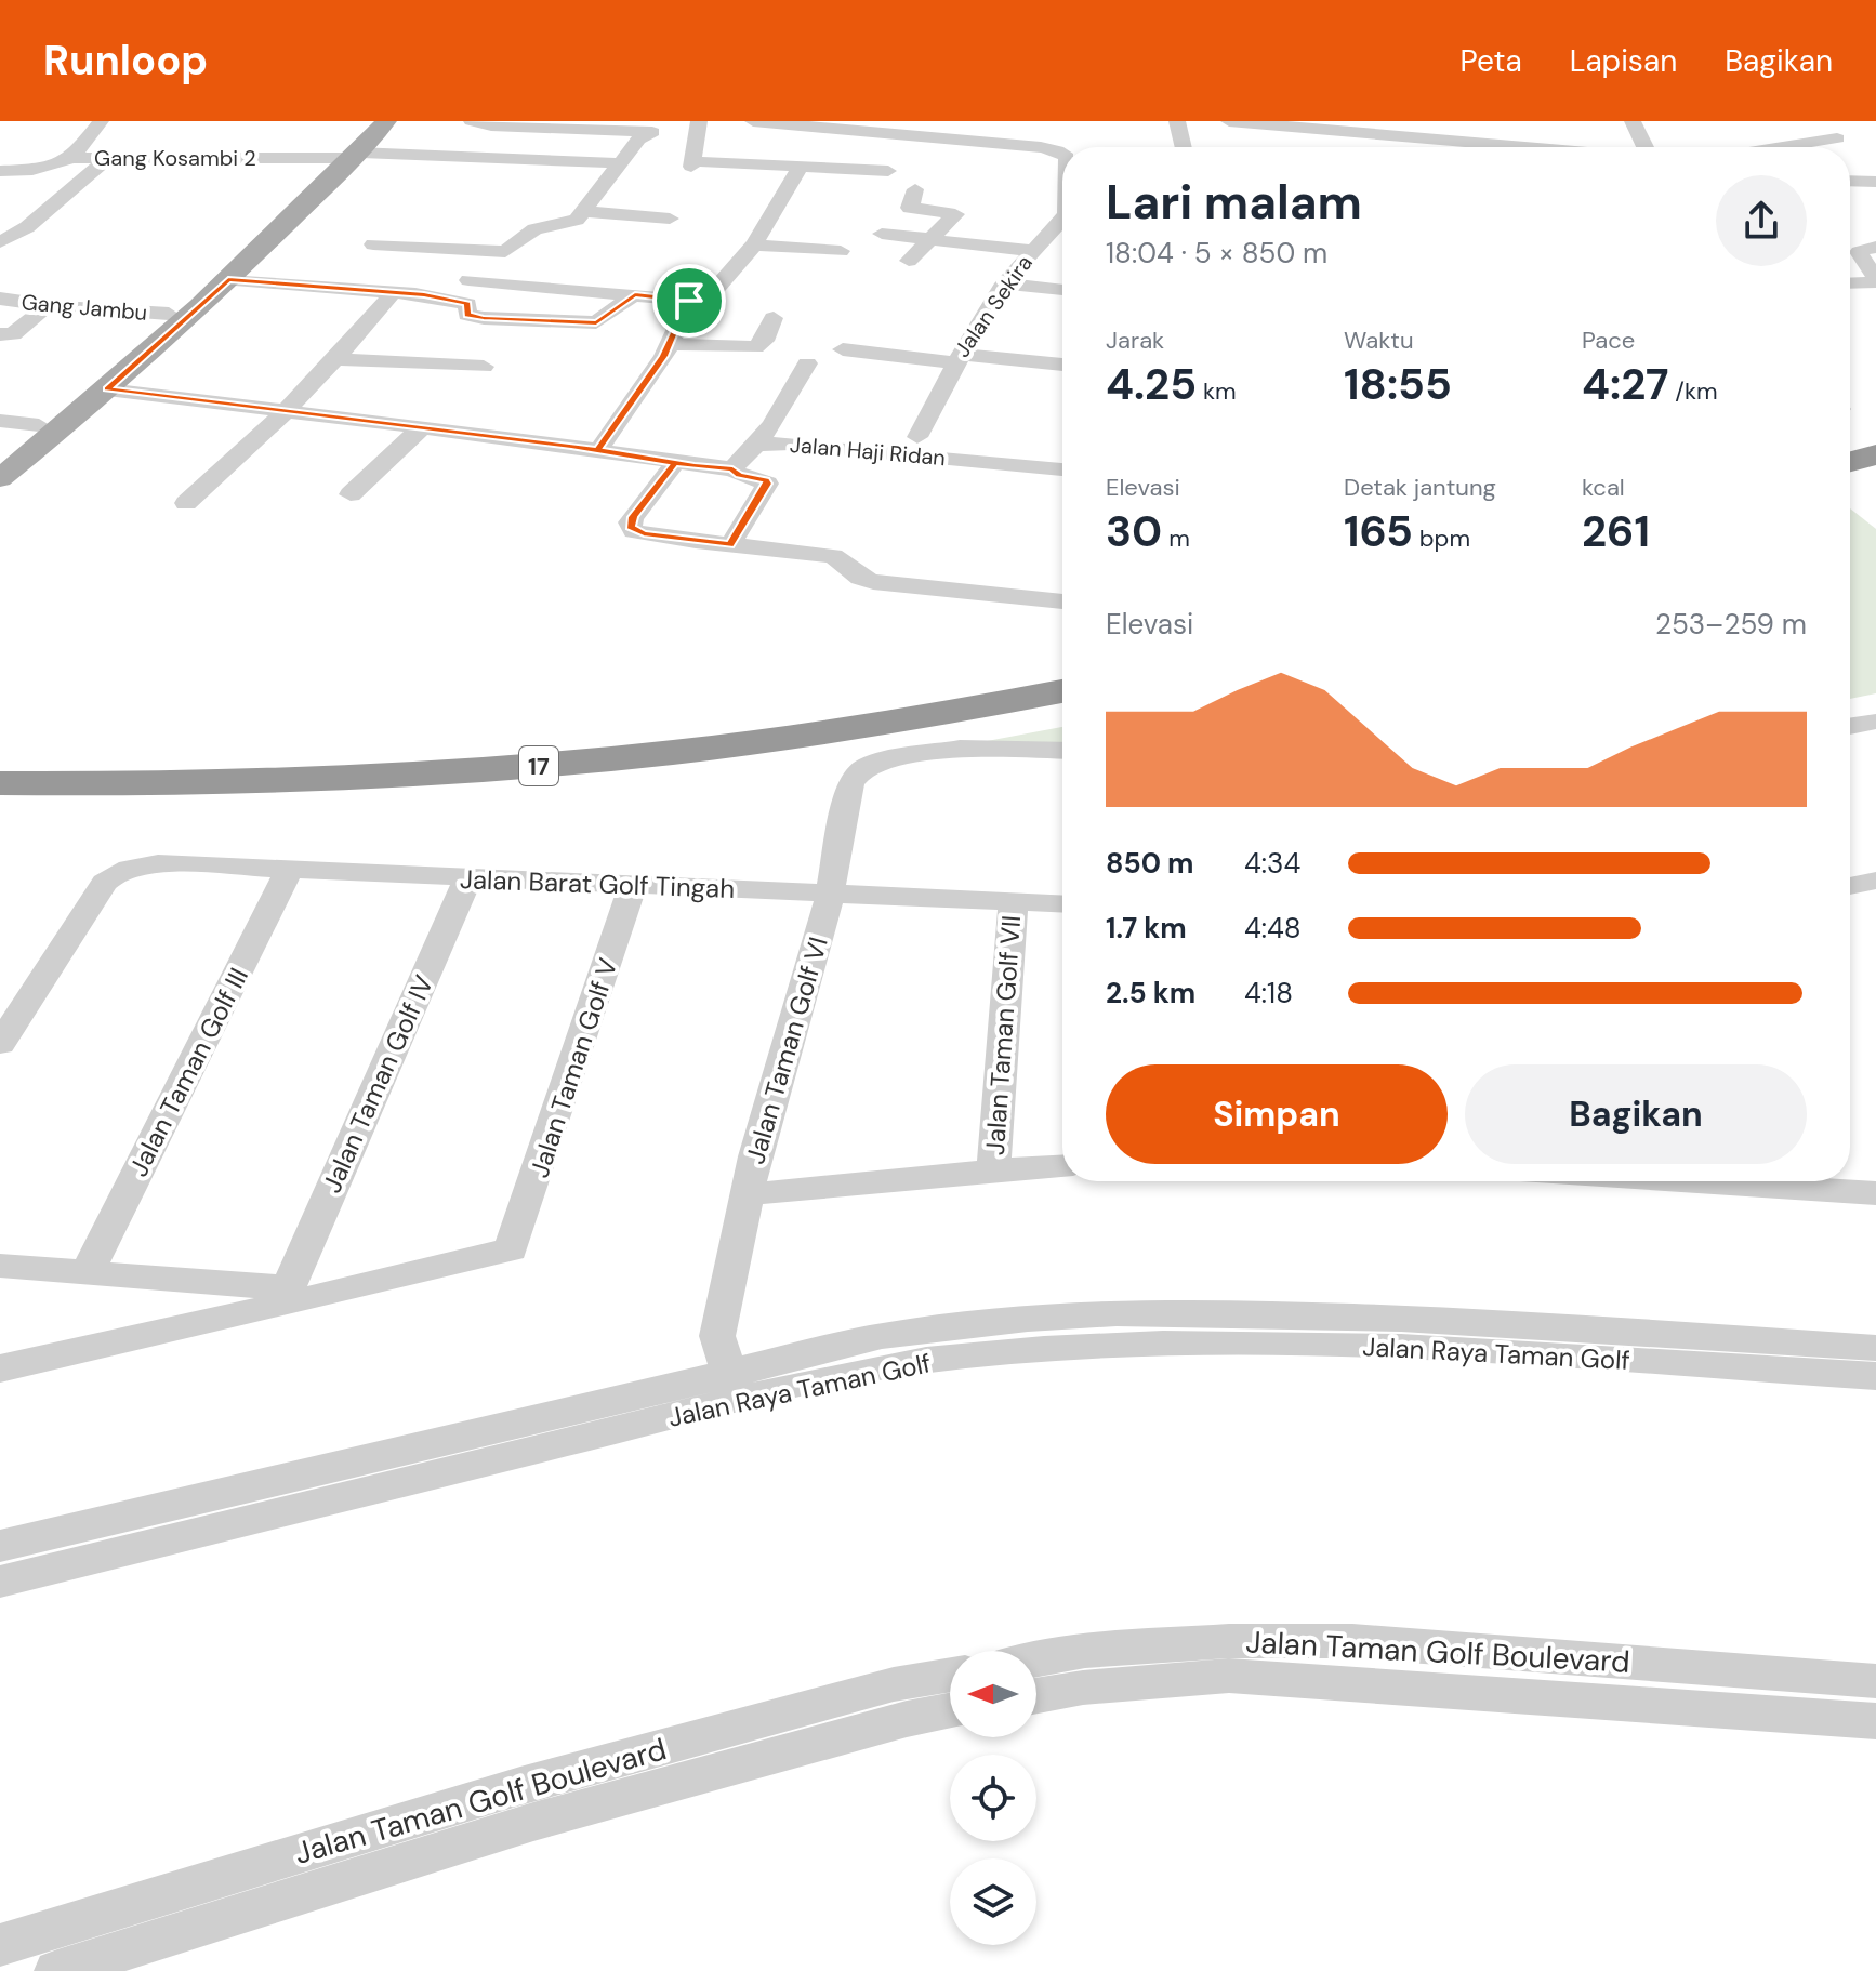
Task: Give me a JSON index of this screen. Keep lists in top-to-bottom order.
{
  "streets": {
    "highway": ["17"],
    "street": [
      "Gang Kosambi 2",
      "Jalan Sekira",
      "Gang Jambu",
      "Jalan Haji Ridan",
      "Jalan Barat Golf Tingah",
      "Jalan Taman Golf VII",
      "Jalan Taman Golf VI",
      "Jalan Taman Golf V",
      "Jalan Taman Golf III",
      "Jalan Taman Golf IV",
      "Jalan Raya Taman Golf",
      "Jalan Taman Golf Boulevard"
    ]
  },
  "crossings": [
    ["Jalan Barat Golf Tingah", "Jalan Taman Golf VII"],
    ["Jalan Barat Golf Tingah", "Jalan Taman Golf VI"],
    ["Jalan Barat Golf Tingah", "Jalan Taman Golf V"],
    ["Jalan Barat Golf Tingah", "Jalan Taman Golf III"],
    ["Jalan Barat Golf Tingah", "Jalan Taman Golf IV"],
    ["Jalan Taman Golf VI", "Jalan Raya Taman Golf"],
    ["Jalan Taman Golf V", "Jalan Taman Golf IV"]
  ],
  "north": "left",
  "page": {
    "header": "Runloop",
    "nav": ["Peta", "Lapisan", "Bagikan"],
    "heading": ["Lari malam", "18:04 · 5 × 850 m"],
    "stats": [
      ["Jarak", "4.25 km"],
      ["Waktu", "18:55"],
      ["Pace", "4:27 /km"],
      ["Elevasi", "30 m"],
      ["Detak jantung", "165 bpm"],
      ["kcal", "261"]
    ],
    "chart": ["Elevasi", "253–259 m"],
    "list": [
      {
        "name": "850 m",
        "note": "4:34"
      },
      {
        "name": "1.7 km",
        "note": "4:48"
      },
      {
        "name": "2.5 km",
        "note": "4:18"
      }
    ],
    "buttons": ["Simpan", "Bagikan"]
  }
}
